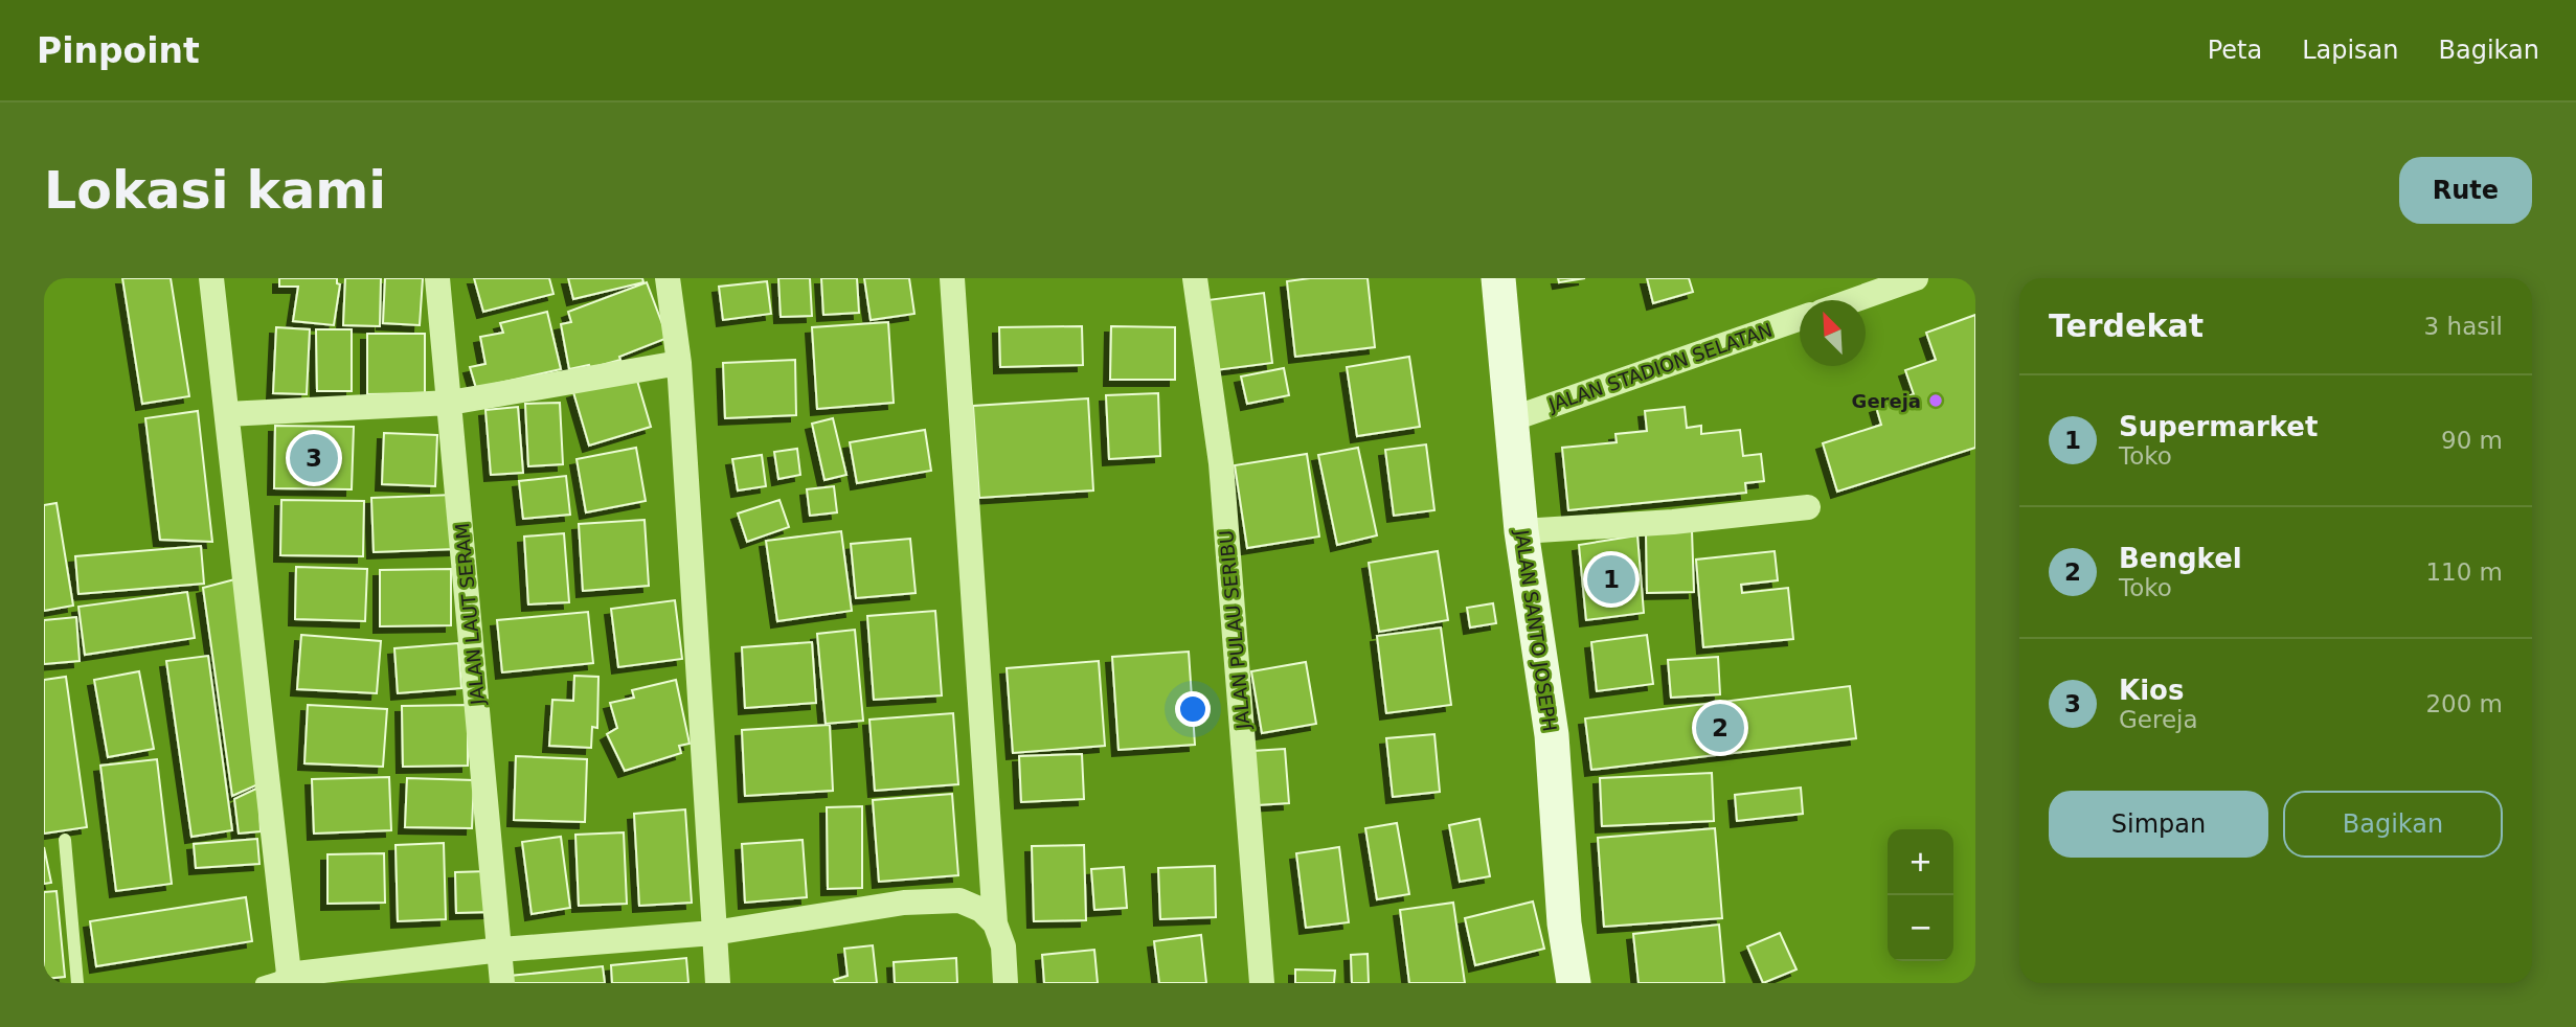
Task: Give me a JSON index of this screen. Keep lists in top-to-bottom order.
{
  "streets": {
    "main road": ["JALAN SANTO JOSEPH"],
    "street": ["JALAN STADION SELATAN", "JALAN LAUT SERAM", "JALAN PULAU SERIBU"]
  },
  "crossings": [
    ["JALAN STADION SELATAN", "JALAN SANTO JOSEPH"]
  ],
  "places": ["Gereja"],
  "north": "top left",
  "page": {
    "header": "Pinpoint",
    "nav": ["Peta", "Lapisan", "Bagikan"],
    "buttons": [
      "Rute",
      ["Simpan", "Bagikan"]
    ],
    "title": "Lokasi kami",
    "heading": ["Terdekat", "3 hasil"],
    "list": [
      {
        "mark": "1",
        "name": "Supermarket",
        "note": "Toko",
        "value": "90 m"
      },
      {
        "mark": "2",
        "name": "Bengkel",
        "note": "Toko",
        "value": "110 m"
      },
      {
        "mark": "3",
        "name": "Kios",
        "note": "Gereja",
        "value": "200 m"
      }
    ],
    "pins": ["3", "1", "2"],
    "map_buttons": ["+", "−"]
  }
}
